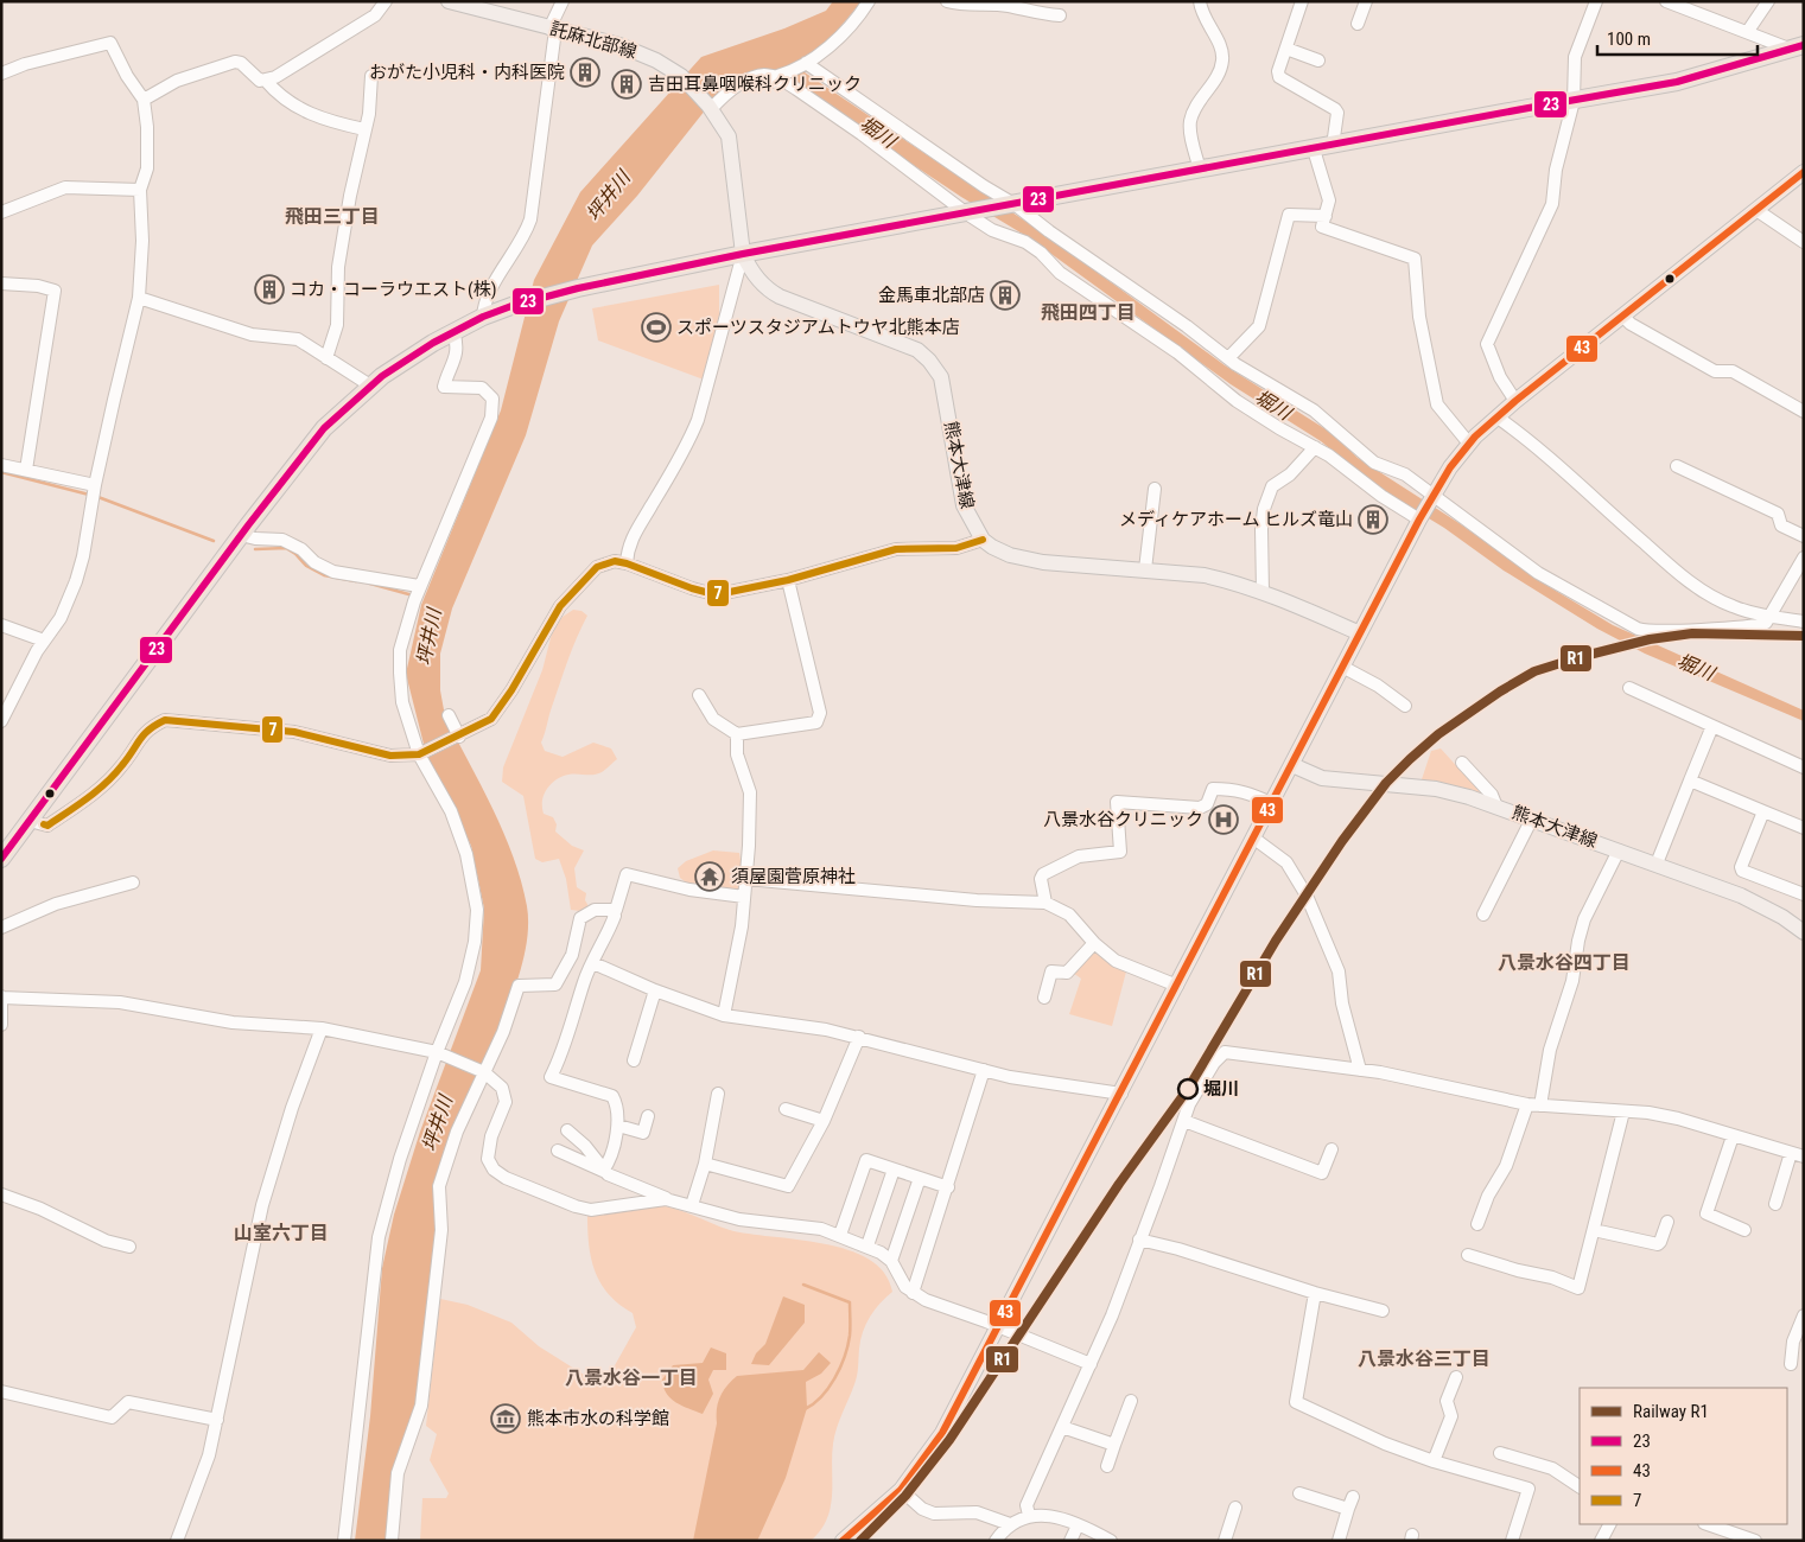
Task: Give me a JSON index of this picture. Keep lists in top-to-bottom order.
{
  "streets": {
    "main road": ["託麻北部線", "熊本大津線"]
  },
  "crossings": [
    ["託麻北部線", "熊本大津線"]
  ],
  "districts": [
    "飛田三丁目",
    "飛田四丁目",
    "八景水谷四丁目",
    "山室六丁目",
    "八景水谷三丁目",
    "八景水谷一丁目"
  ],
  "water": ["堀川", "坪井川"],
  "places": {
    "building": [
      "おがた小児科・内科医院",
      "吉田耳鼻咽喉科クリニック",
      "コカ・コーラウエスト(株)",
      "金馬車北部店",
      "メディケアホーム ヒルズ竜山"
    ],
    "sports": ["スポーツスタジアムトウヤ北熊本店"],
    "hospital": ["八景水谷クリニック"],
    "temple": ["須屋園菅原神社"],
    "other": ["堀川"],
    "museum": ["熊本市水の科学館"]
  },
  "lines": [
    "transit line 23",
    "transit line 43",
    "transit line 7",
    "rail line R1"
  ],
  "legend": [
    "Railway R1",
    "23",
    "43",
    "7"
  ],
  "scale_bar": "100 m"
}
